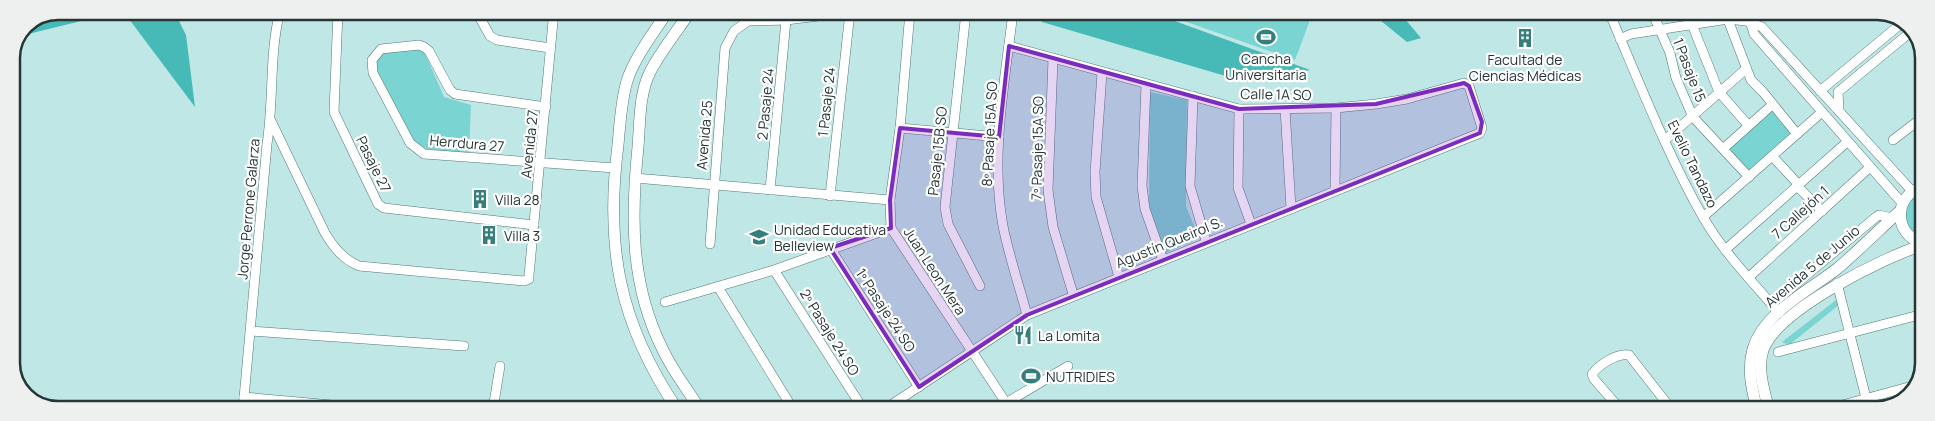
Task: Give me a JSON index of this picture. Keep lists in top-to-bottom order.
{
  "streets": {
    "main road": ["Avenida 5 de Junio"],
    "street": [
      "1 Pasaje 15",
      "Calle 1A SO",
      "1 Pasaje 24",
      "2 Pasaje 24",
      "8º Pasaje 15A SO",
      "Avenida 25",
      "Herrdura 27",
      "Avenida 27",
      "7º Pasaje 15A SO",
      "Pasaje 15B SO",
      "Pasaje 27",
      "Evelio Tandazo",
      "Jorge Perrone Galarza",
      "7 Callejón 1",
      "Agustín Queirol S.",
      "Juan Leon Mera",
      "1º Pasaje 24 SO",
      "2º Pasaje 24 SO"
    ]
  },
  "crossings": [
    ["Calle 1A SO", "8º Pasaje 15A SO"],
    ["Calle 1A SO", "7º Pasaje 15A SO"],
    ["Calle 1A SO", "Agustín Queirol S."],
    ["2 Pasaje 24", "Avenida 25"],
    ["8º Pasaje 15A SO", "Agustín Queirol S."],
    ["Herrdura 27", "Avenida 27"],
    ["Avenida 27", "Pasaje 27"],
    ["Avenida 27", "Jorge Perrone Galarza"],
    ["7º Pasaje 15A SO", "Agustín Queirol S."],
    ["Evelio Tandazo", "7 Callejón 1"],
    ["Evelio Tandazo", "Avenida 5 de Junio"],
    ["Agustín Queirol S.", "Juan Leon Mera"],
    ["Agustín Queirol S.", "1º Pasaje 24 SO"]
  ],
  "places": {
    "sports": ["Cancha Universitaria", "NUTRIDIES"],
    "building": ["Facultad de Ciencias Médicas", "Villa 28", "Villa 3"],
    "school or university": ["Unidad Educativa Belleview"],
    "restaurant": ["La Lomita"]
  }
}
